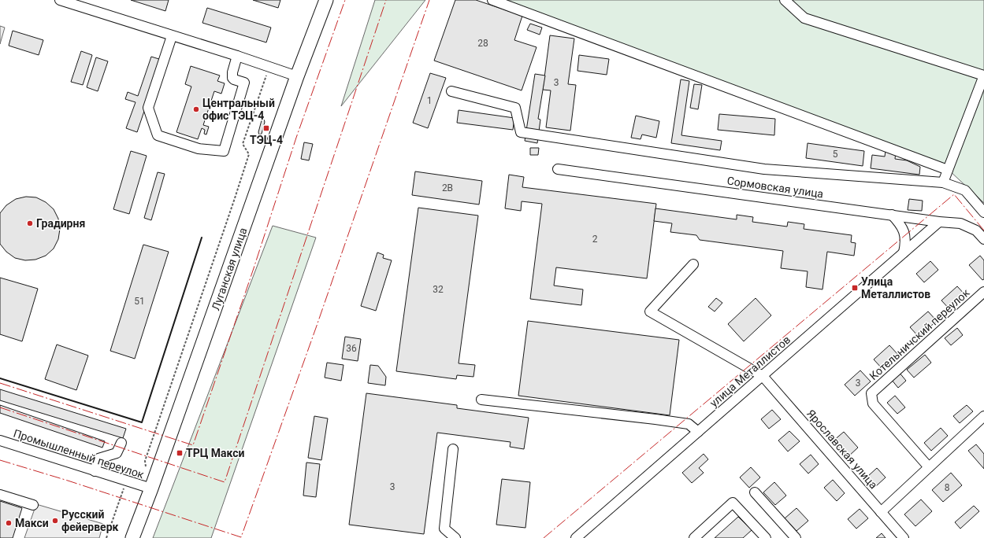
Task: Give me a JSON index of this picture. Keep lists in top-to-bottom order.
{
  "streets": {
    "highway": ["Луганская улица"],
    "street": [
      "Сормовская улица",
      "Котельничский переулок",
      "улица Металлистов",
      "Ярославская улица",
      "Промышленный переулок"
    ]
  },
  "crossings": [
    ["Сормовская улица", "улица Металлистов"],
    ["Луганская улица", "Промышленный переулок"],
    ["улица Металлистов", "Ярославская улица"]
  ],
  "places": {
    "other": [
      "Центральный офис ТЭЦ-4",
      "Градирня",
      "Русский фейерверк",
      "Макси"
    ],
    "transit": ["ТЭЦ-4", "Улица Металлистов", "ТРЦ Макси"]
  },
  "house_numbers": [
    "28",
    "3",
    "1",
    "5",
    "2В",
    "2",
    "32",
    "51",
    "36",
    "3",
    "3",
    "8"
  ]
}
